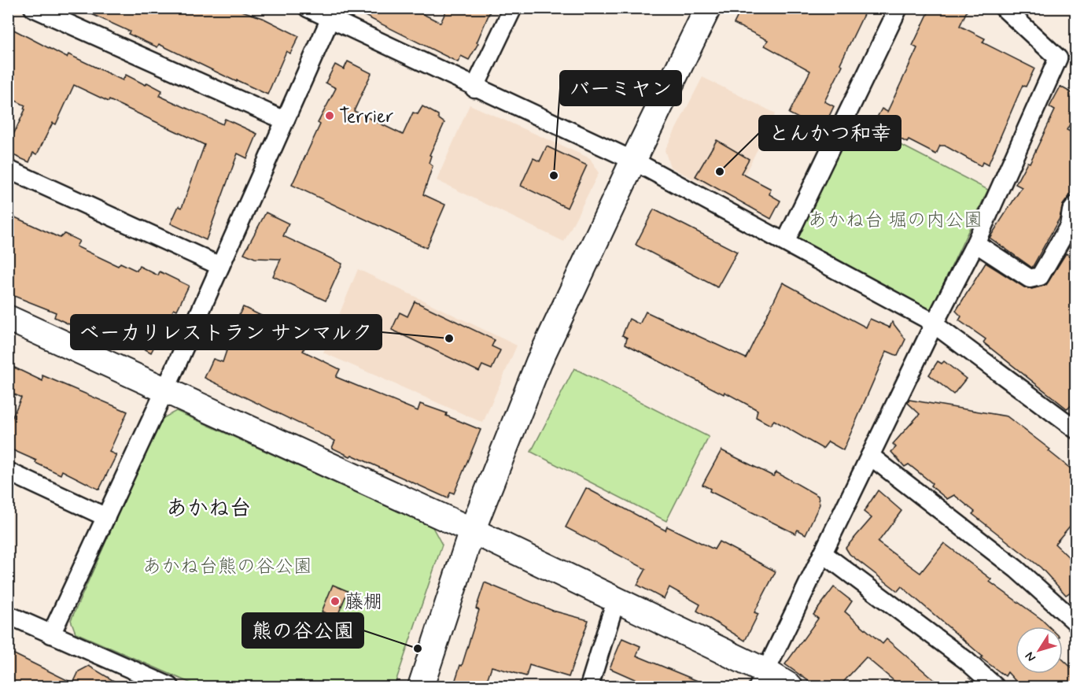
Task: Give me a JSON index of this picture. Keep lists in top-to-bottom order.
{
  "districts": ["あかね台"],
  "parks": ["あかね台 堀の内公園", "あかね台熊の谷公園"],
  "places": [
    "Terrier",
    "とんかつ和幸",
    "バーミヤン",
    "ベーカリレストラン サンマルク",
    "藤棚",
    "熊の谷公園"
  ],
  "north": "bottom left"
}
